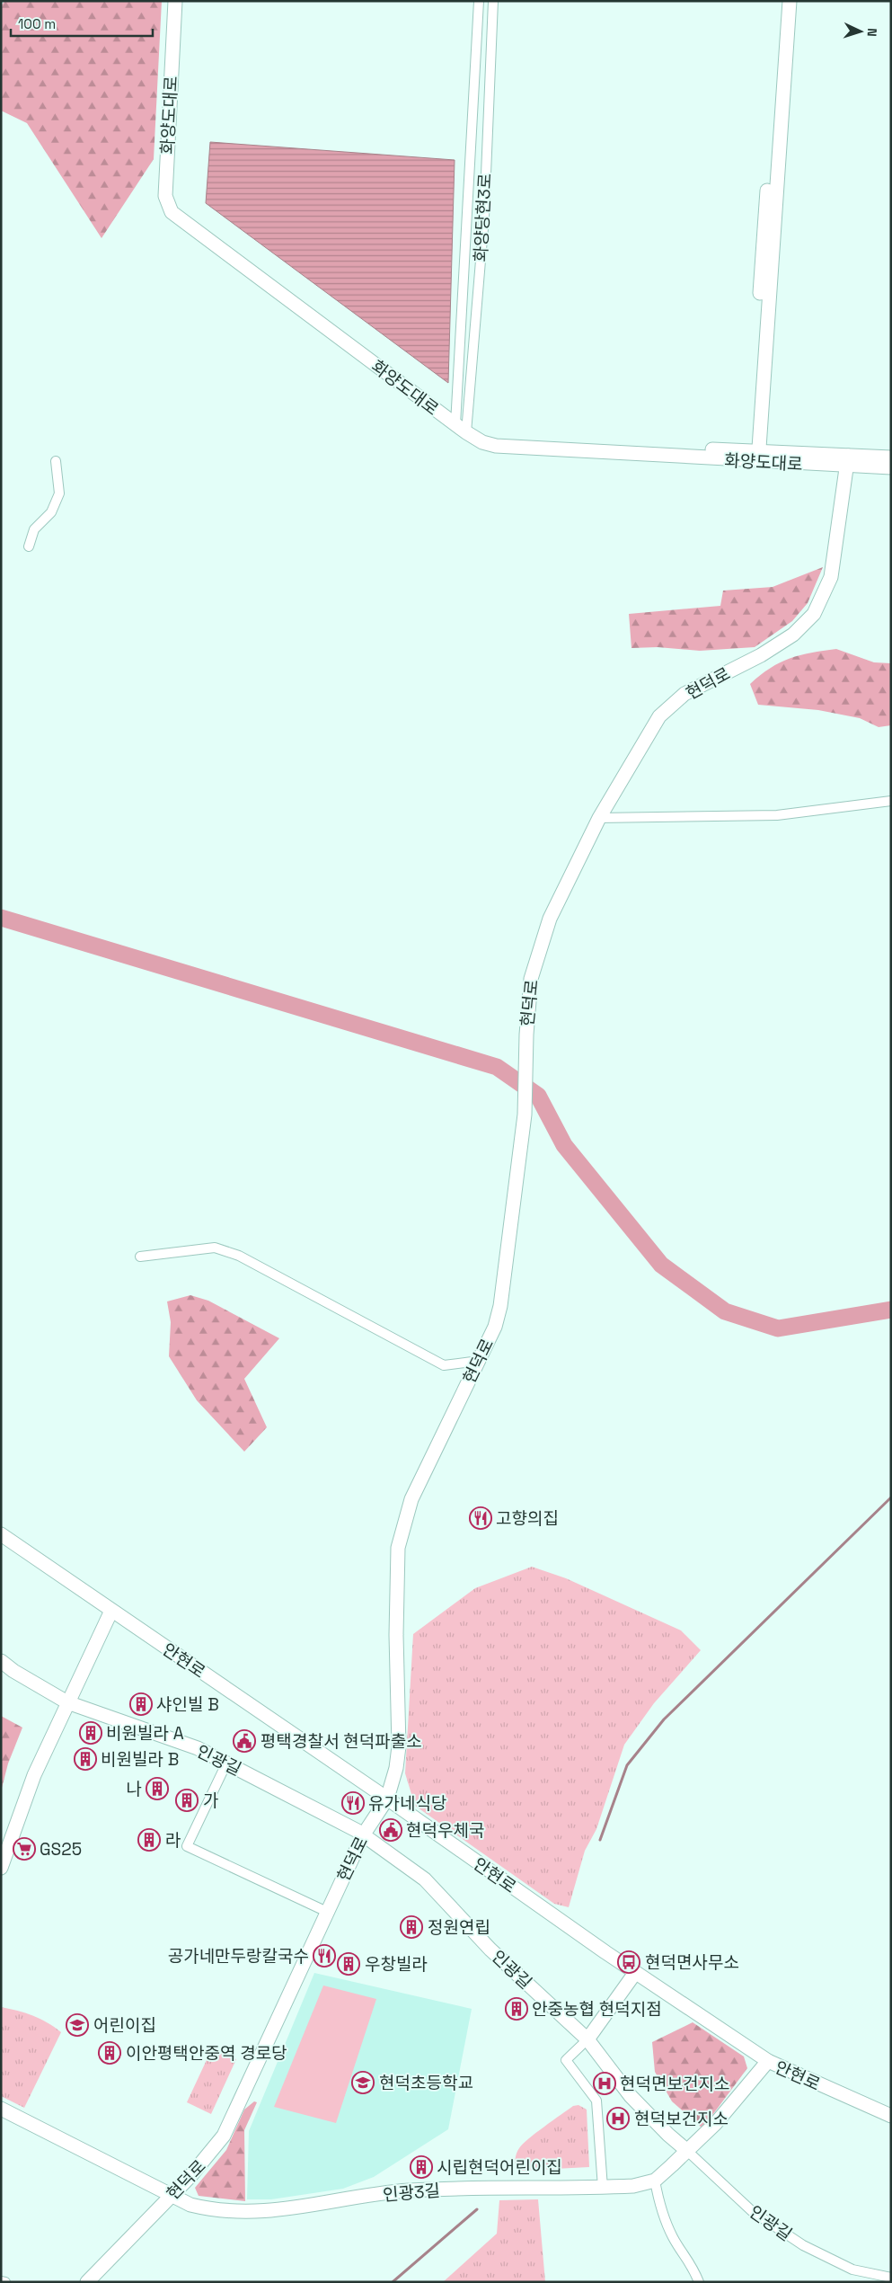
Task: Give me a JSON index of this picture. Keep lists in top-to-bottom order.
{
  "streets": {
    "street": [
      "화양도대로",
      "화양당현3로",
      "현덕로",
      "안현로",
      "인광길",
      "인광3길"
    ]
  },
  "crossings": [
    ["화양도대로", "화양당현3로"],
    ["화양도대로", "현덕로"],
    ["현덕로", "안현로"],
    ["현덕로", "인광길"],
    ["현덕로", "인광3길"]
  ],
  "places": {
    "restaurant": ["고향의집", "유가네식당", "공가네만두랑칼국수"],
    "building": [
      "샤인빌 B",
      "비원빌라 A",
      "비원빌라 B",
      "나",
      "가",
      "라",
      "정원연립",
      "우창빌라",
      "안중농협 현덕지점",
      "이안평택안중역 경로당",
      "시립현덕어린이집"
    ],
    "public building": ["평택경찰서 현덕파출소", "현덕우체국"],
    "supermarket": ["GS25"],
    "bus stop": ["현덕면사무소"],
    "school or university": ["어린이집", "현덕초등학교"],
    "hospital": ["현덕면보건지소", "현덕보건지소"]
  },
  "scale_bar": "100 m",
  "north": "right"
}
